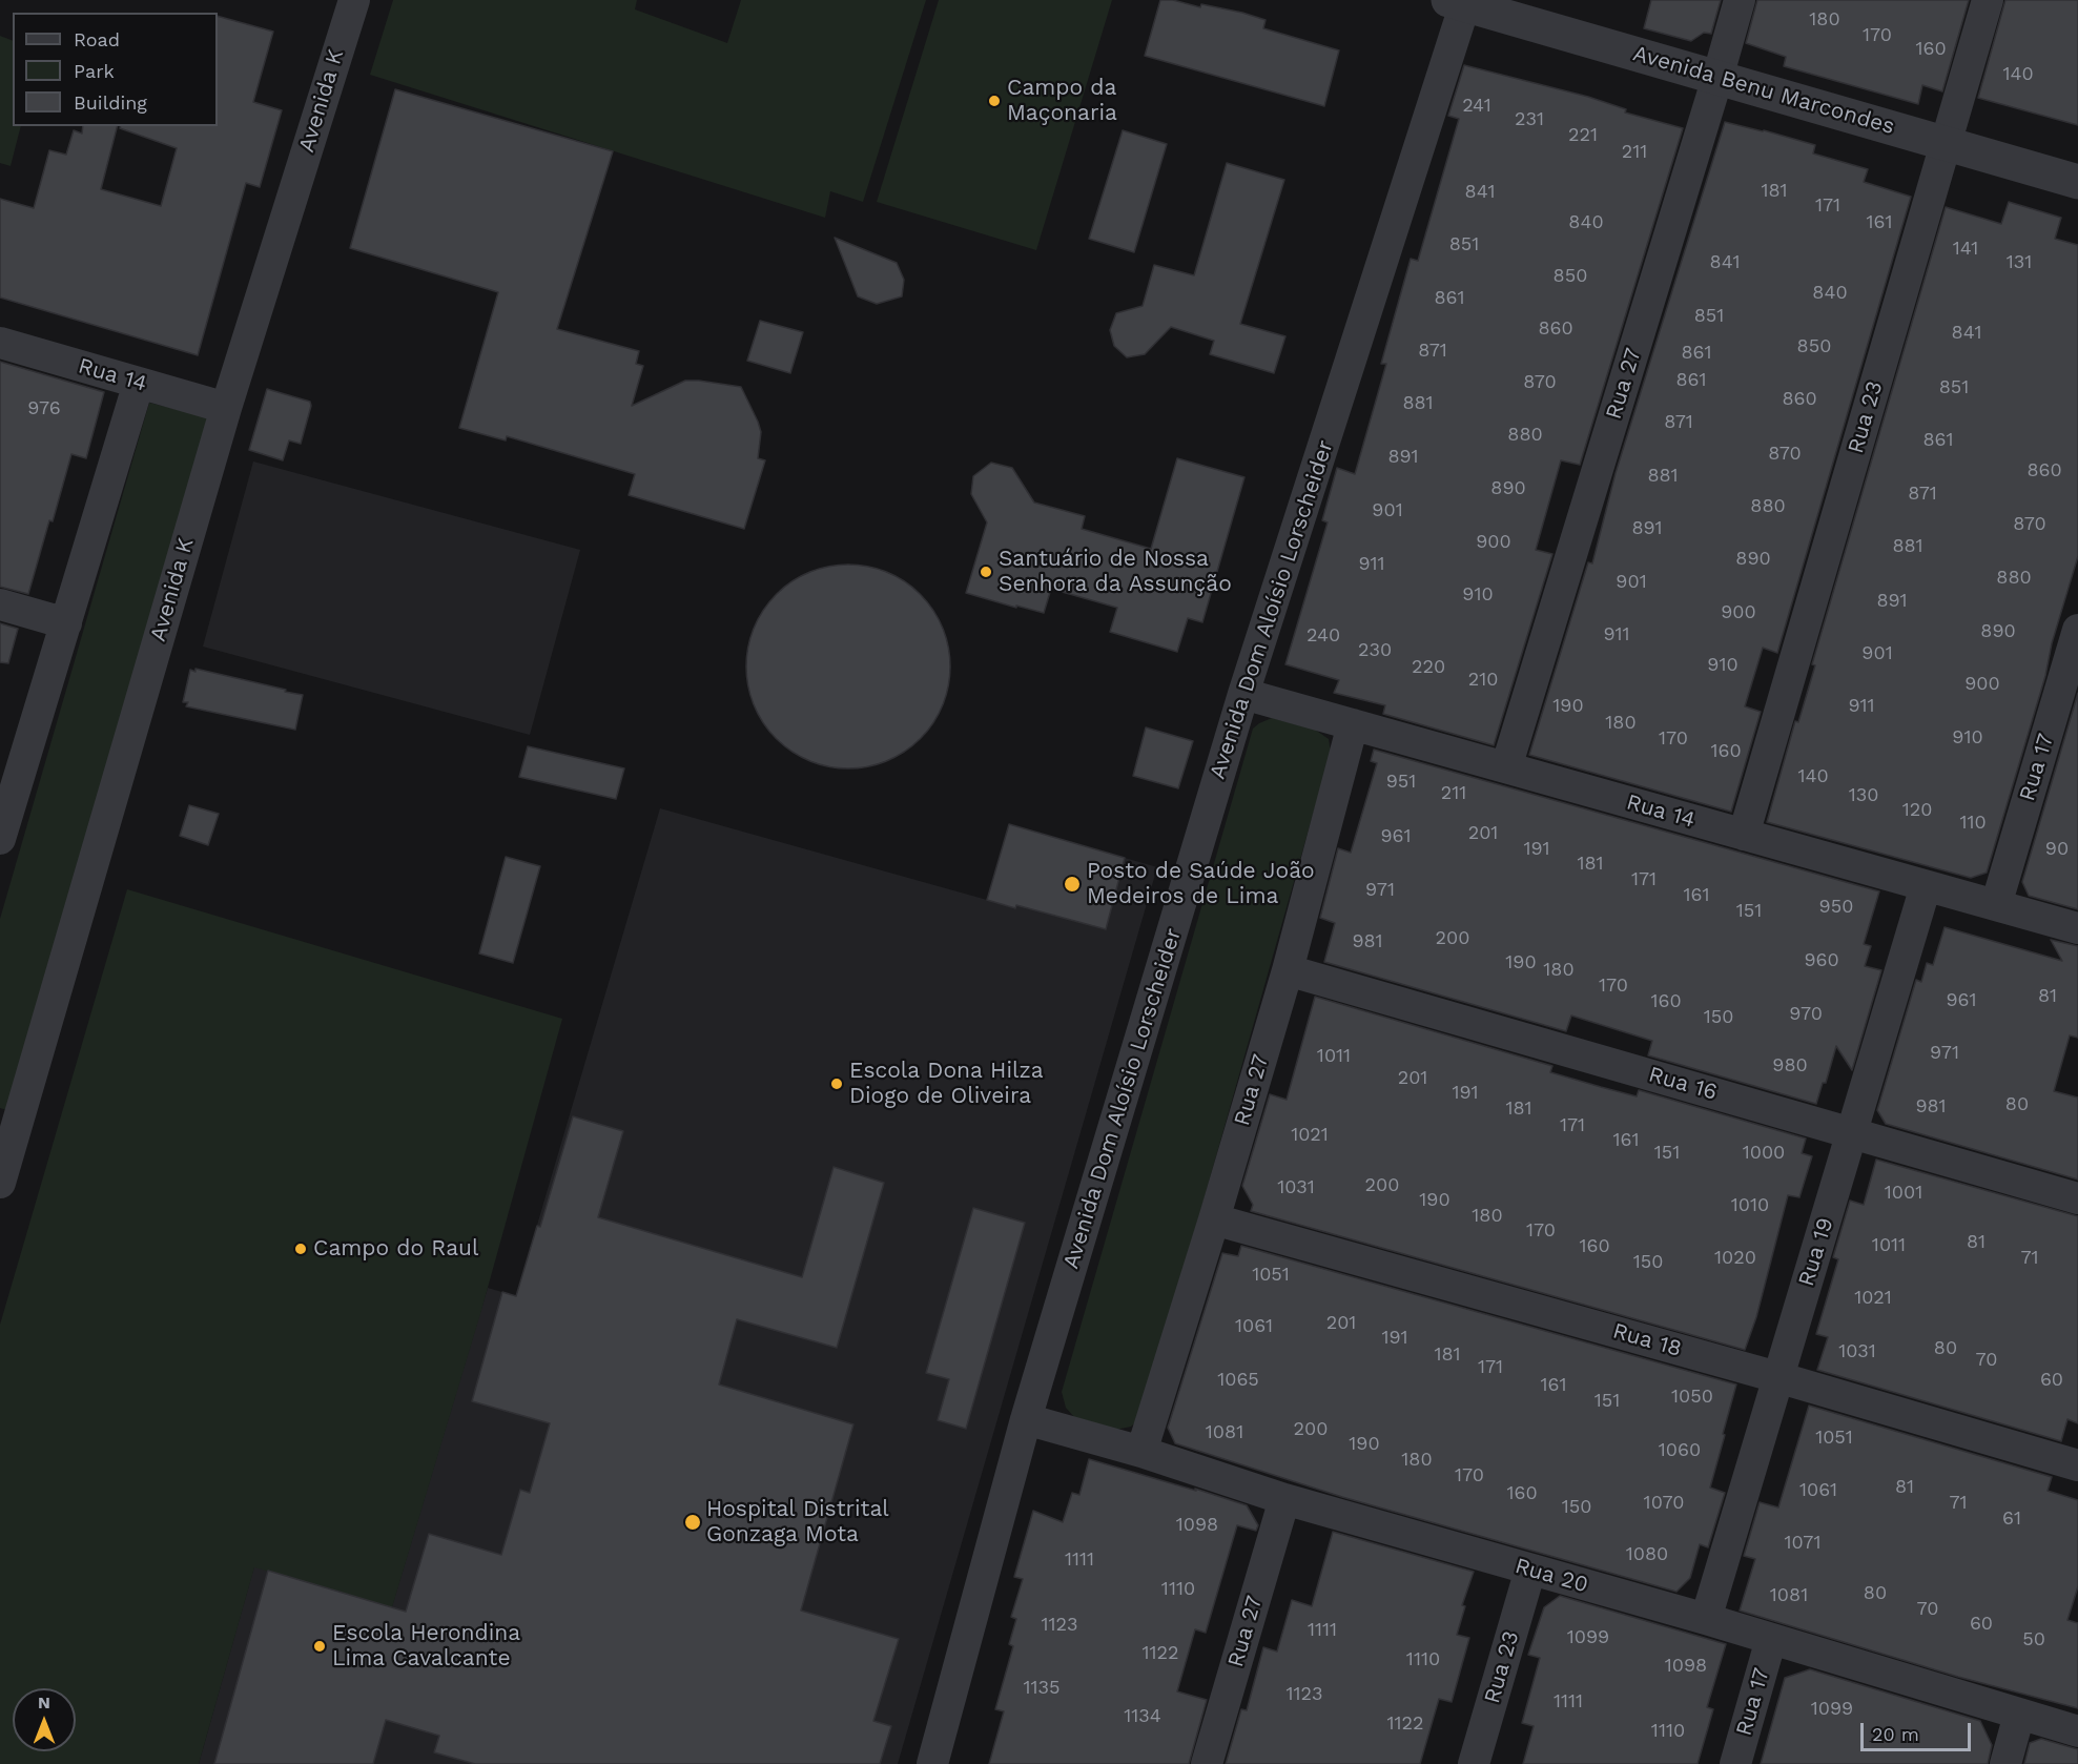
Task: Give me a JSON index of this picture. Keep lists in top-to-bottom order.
{
  "streets": {
    "street": [
      "Avenida Benu Marcondes",
      "Avenida K",
      "Rua 14",
      "Rua 27",
      "Rua 23",
      "Avenida Dom Aloísio Lorscheider",
      "Rua 17",
      "Rua 16",
      "Rua 19",
      "Rua 18",
      "Rua 20"
    ]
  },
  "crossings": [
    ["Avenida Benu Marcondes", "Rua 27"],
    ["Avenida Benu Marcondes", "Rua 23"],
    ["Avenida Benu Marcondes", "Avenida Dom Aloísio Lorscheider"],
    ["Avenida K", "Rua 14"],
    ["Rua 14", "Rua 27"],
    ["Rua 14", "Rua 23"],
    ["Rua 14", "Avenida Dom Aloísio Lorscheider"],
    ["Rua 14", "Rua 17"],
    ["Rua 14", "Rua 19"],
    ["Rua 27", "Rua 16"],
    ["Rua 27", "Rua 18"],
    ["Rua 27", "Rua 20"],
    ["Rua 23", "Rua 20"],
    ["Avenida Dom Aloísio Lorscheider", "Rua 20"],
    ["Rua 17", "Rua 20"],
    ["Rua 16", "Rua 19"],
    ["Rua 19", "Rua 18"],
    ["Rua 19", "Rua 20"]
  ],
  "places": [
    "Campo da Maçonaria",
    "Santuário de Nossa Senhora da Assunção",
    "Posto de Saúde João Medeiros de Lima",
    "Escola Dona Hilza Diogo de Oliveira",
    "Campo do Raul",
    "Hospital Distrital Gonzaga Mota",
    "Escola Herondina Lima Cavalcante"
  ],
  "house_numbers": [
    "180",
    "170",
    "160",
    "140",
    "241",
    "231",
    "221",
    "211",
    "181",
    "841",
    "171",
    "840",
    "161",
    "851",
    "141",
    "841",
    "131",
    "850",
    "840",
    "861",
    "851",
    "860",
    "841",
    "850",
    "871",
    "861",
    "861",
    "870",
    "851",
    "860",
    "881",
    "976",
    "871",
    "880",
    "861",
    "870",
    "891",
    "860",
    "881",
    "890",
    "871",
    "880",
    "901",
    "870",
    "891",
    "900",
    "881",
    "890",
    "911",
    "880",
    "901",
    "910",
    "891",
    "900",
    "890",
    "911",
    "240",
    "230",
    "901",
    "910",
    "220",
    "210",
    "900",
    "190",
    "911",
    "180",
    "910",
    "170",
    "160",
    "140",
    "951",
    "211",
    "130",
    "120",
    "110",
    "201",
    "961",
    "191",
    "90",
    "181",
    "171",
    "971",
    "161",
    "950",
    "151",
    "200",
    "981",
    "960",
    "190",
    "180",
    "170",
    "81",
    "961",
    "160",
    "970",
    "150",
    "971",
    "1011",
    "980",
    "201",
    "191",
    "80",
    "981",
    "181",
    "171",
    "1021",
    "161",
    "151",
    "1000",
    "200",
    "1031",
    "1001",
    "190",
    "1010",
    "180",
    "170",
    "81",
    "1011",
    "160",
    "1020",
    "71",
    "150",
    "1051",
    "1021",
    "201",
    "1061",
    "191",
    "80",
    "1031",
    "181",
    "70",
    "171",
    "1065",
    "60",
    "161",
    "1050",
    "151",
    "200",
    "1081",
    "1051",
    "190",
    "1060",
    "180",
    "170",
    "81",
    "1061",
    "160",
    "1070",
    "71",
    "150",
    "61",
    "1098",
    "1071",
    "1080",
    "1111",
    "1110",
    "80",
    "1081",
    "70",
    "60",
    "1123",
    "1111",
    "1099",
    "50",
    "1122",
    "1110",
    "1098",
    "1135",
    "1123",
    "1111",
    "1099",
    "1134",
    "1122",
    "1110"
  ],
  "legend": ["Road", "Park", "Building"],
  "scale_bar": "20 m",
  "north": "top"
}
